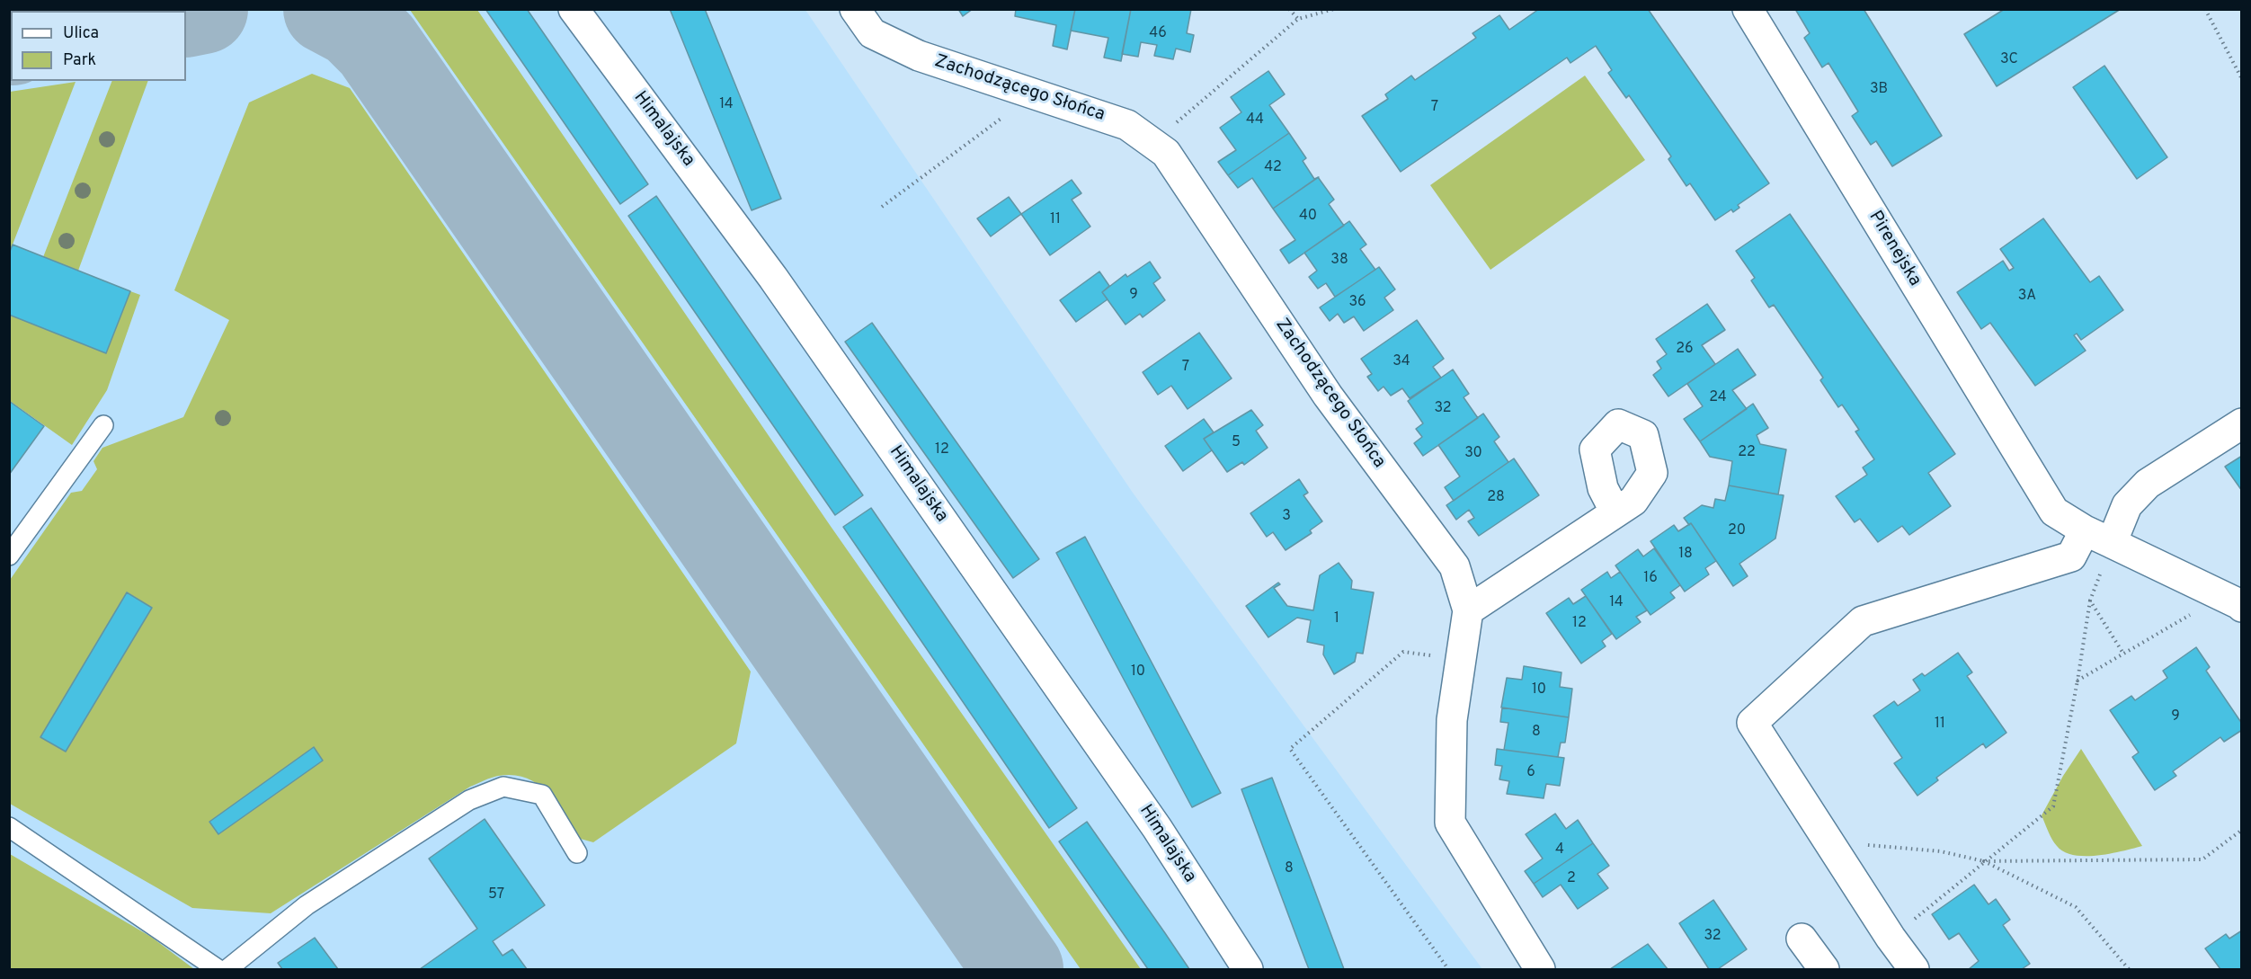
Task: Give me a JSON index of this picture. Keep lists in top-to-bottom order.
{
  "streets": {
    "street": ["Zachodzącego Słońca", "Himalajska", "Pirenejska"]
  },
  "house_numbers": [
    "46",
    "3C",
    "3B",
    "14",
    "7",
    "44",
    "42",
    "40",
    "11",
    "38",
    "9",
    "3A",
    "36",
    "26",
    "34",
    "7",
    "24",
    "32",
    "5",
    "12",
    "22",
    "30",
    "28",
    "3",
    "20",
    "18",
    "16",
    "14",
    "1",
    "12",
    "10",
    "10",
    "9",
    "11",
    "8",
    "6",
    "4",
    "8",
    "2",
    "57",
    "32"
  ],
  "legend": ["Ulica", "Park"]
}
